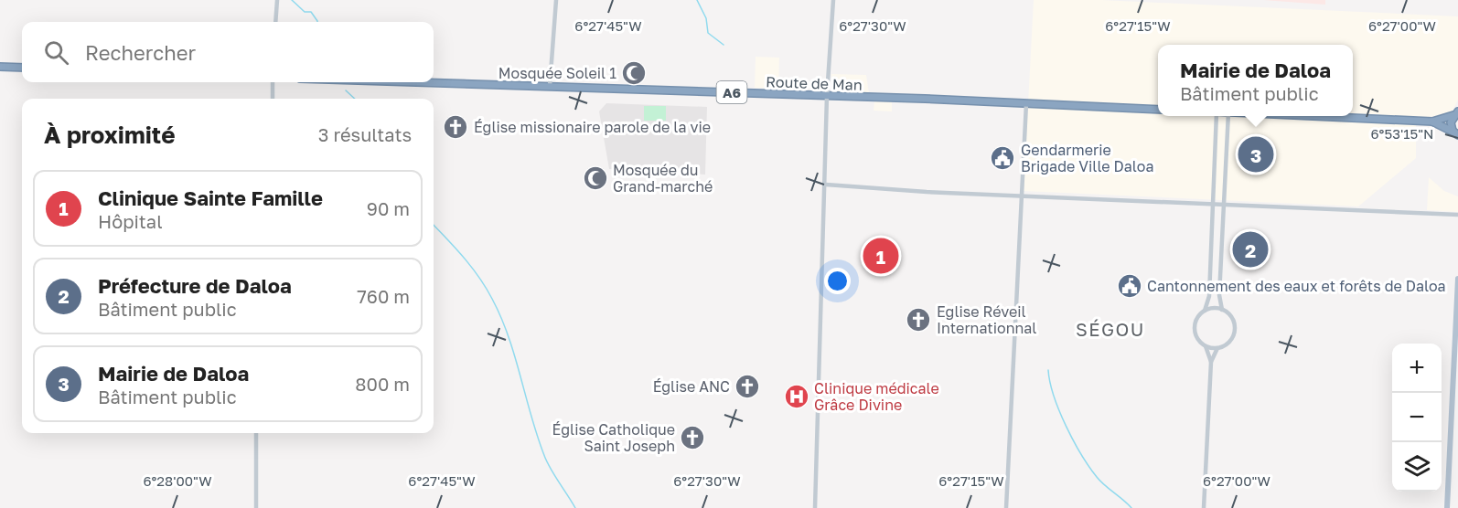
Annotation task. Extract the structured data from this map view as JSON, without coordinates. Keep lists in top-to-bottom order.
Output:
{
  "streets": {
    "highway": ["Route de Man", "A6"]
  },
  "districts": ["SÉGOU"],
  "places": {
    "mosque": ["Mosquée Soleil 1", "Mosquée du Grand-marché"],
    "church": [
      "Église missionaire parole de la vie",
      "Eglise Réveil Internationnal",
      "Église ANC",
      "Église Catholique Saint Joseph"
    ],
    "public building": ["Gendarmerie Brigade Ville Daloa", "Cantonnement des eaux et forêts de Daloa"],
    "hospital": ["Clinique médicale Grâce Divine"]
  },
  "page": {
    "search": "Rechercher",
    "popup": ["Mairie de Daloa", "Bâtiment public"],
    "heading": ["À proximité", "3 résultats"],
    "pins": ["3", "2", "1"],
    "list": [
      {
        "mark": "1",
        "name": "Clinique Sainte Famille",
        "note": "Hôpital",
        "value": "90 m"
      },
      {
        "mark": "2",
        "name": "Préfecture de Daloa",
        "note": "Bâtiment public",
        "value": "760 m"
      },
      {
        "mark": "3",
        "name": "Mairie de Daloa",
        "note": "Bâtiment public",
        "value": "800 m"
      }
    ],
    "map_buttons": ["+", "−"]
  },
  "coordinates": [
    "6°27'15\"W",
    "6°27'45\"W",
    "6°27'30\"W",
    "6°27'00\"W",
    "6°53'15\"N",
    "6°28'00\"W"
  ]
}
